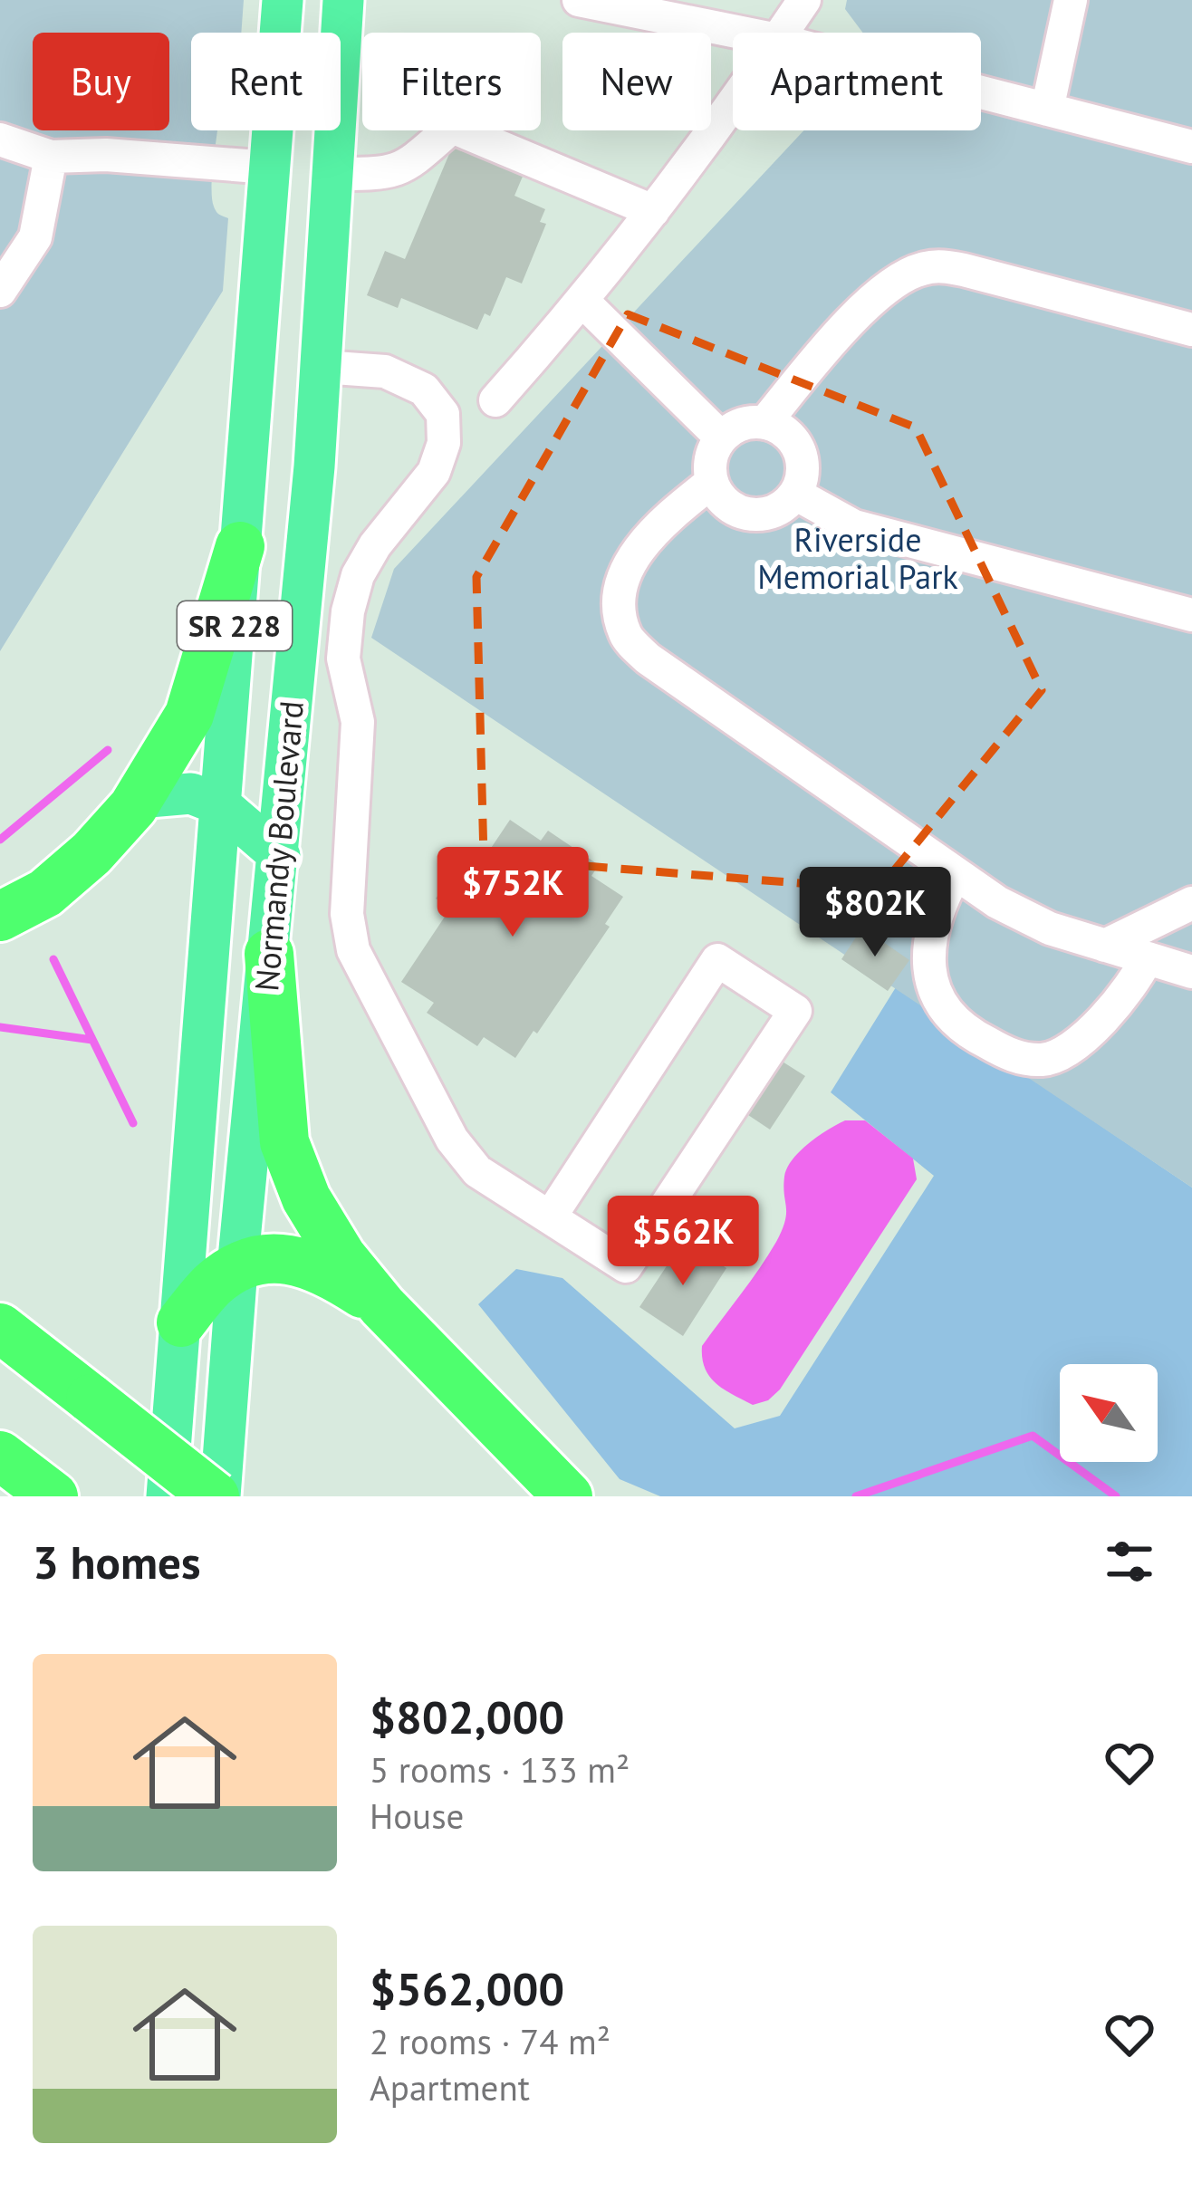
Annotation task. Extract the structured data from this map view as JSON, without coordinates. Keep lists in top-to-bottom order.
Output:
{
  "streets": {
    "main road": ["SR 228", "Normandy Boulevard"]
  },
  "parks": ["Riverside Memorial Park"],
  "north": "top left",
  "page": {
    "chip": [
      "Buy",
      "Rent",
      "Filters",
      "New",
      "Apartment"
    ],
    "price": ["$752K", "$802K", "$562K"],
    "heading": "3 homes",
    "list": [
      {
        "name": "$802,000",
        "note": "5 rooms · 133 m² · House"
      },
      {
        "name": "$562,000",
        "note": "2 rooms · 74 m² · Apartment"
      }
    ]
  }
}
